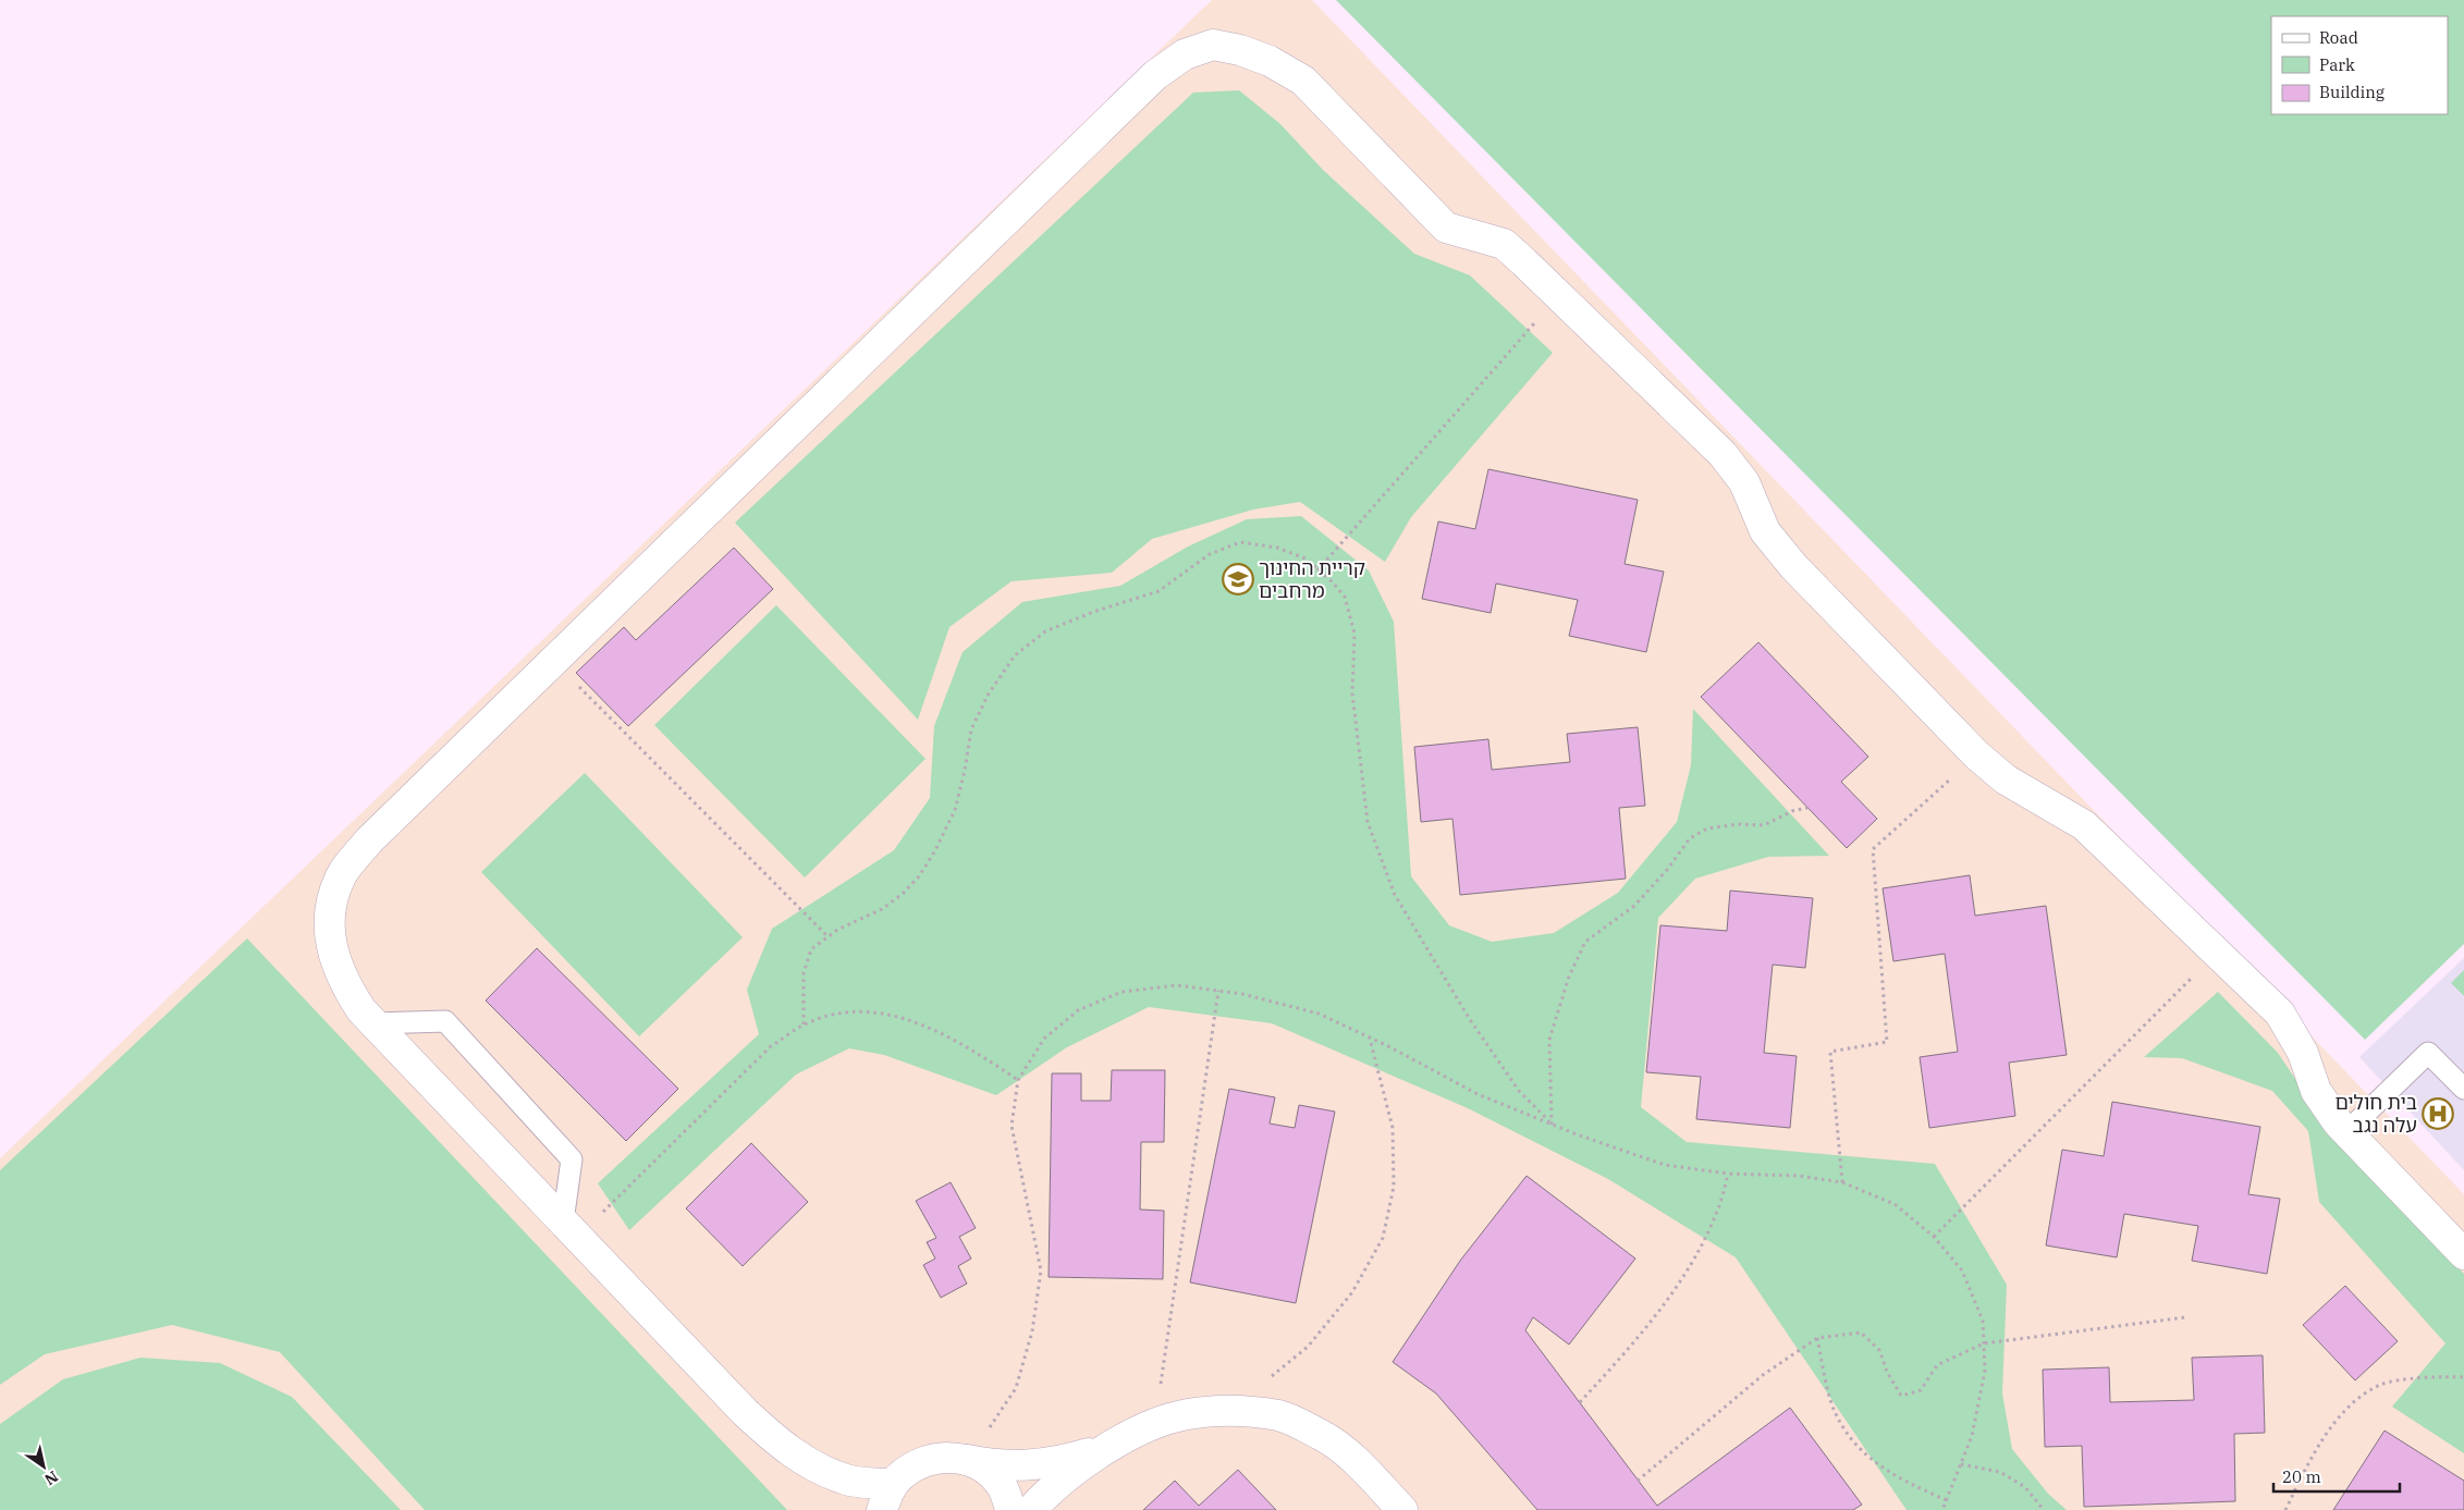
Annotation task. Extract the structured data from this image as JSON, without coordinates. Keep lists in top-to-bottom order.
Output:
{
  "places": {
    "school or university": ["קריית החינוך מרחבים"],
    "hospital": ["בית חולים עלה נגב"]
  },
  "legend": ["Road", "Park", "Building"],
  "scale_bar": "20 m",
  "north": "bottom right"
}
